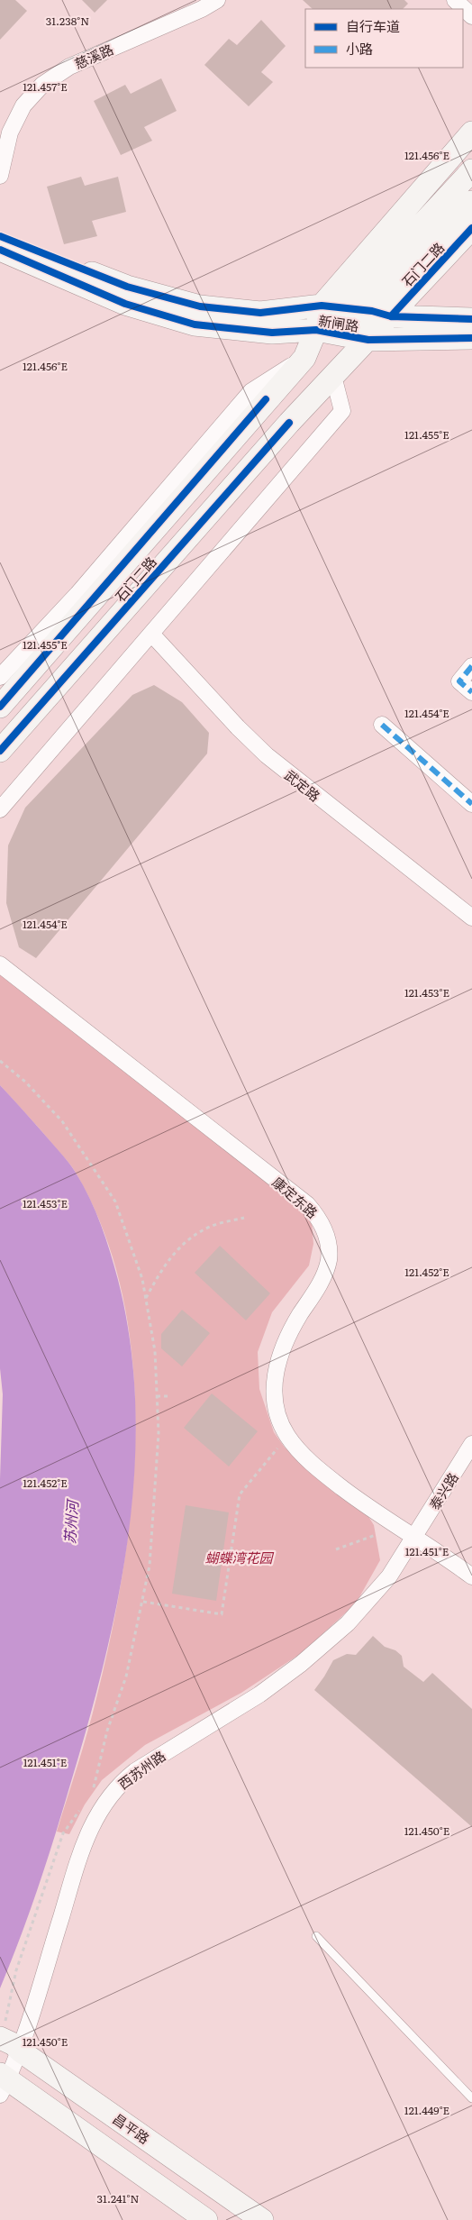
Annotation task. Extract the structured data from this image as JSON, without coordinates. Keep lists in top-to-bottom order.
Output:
{
  "streets": {
    "main road": ["石门二路", "新闸路", "昌平路"],
    "street": [
      "慈溪路",
      "武定路",
      "康定东路",
      "泰兴路",
      "西苏州路"
    ]
  },
  "crossings": [
    ["石门二路", "新闸路"],
    ["康定东路", "泰兴路"],
    ["康定东路", "西苏州路"],
    ["泰兴路", "西苏州路"],
    ["西苏州路", "昌平路"]
  ],
  "water": ["苏州河"],
  "parks": ["蝴蝶湾花园"],
  "legend": ["自行车道", "小路"],
  "coordinates": [
    "31.238°N",
    "121.457°E",
    "121.456°E",
    "121.455°E",
    "121.454°E",
    "121.453°E",
    "121.452°E",
    "121.451°E",
    "121.450°E",
    "121.449°E",
    "31.241°N"
  ]
}
